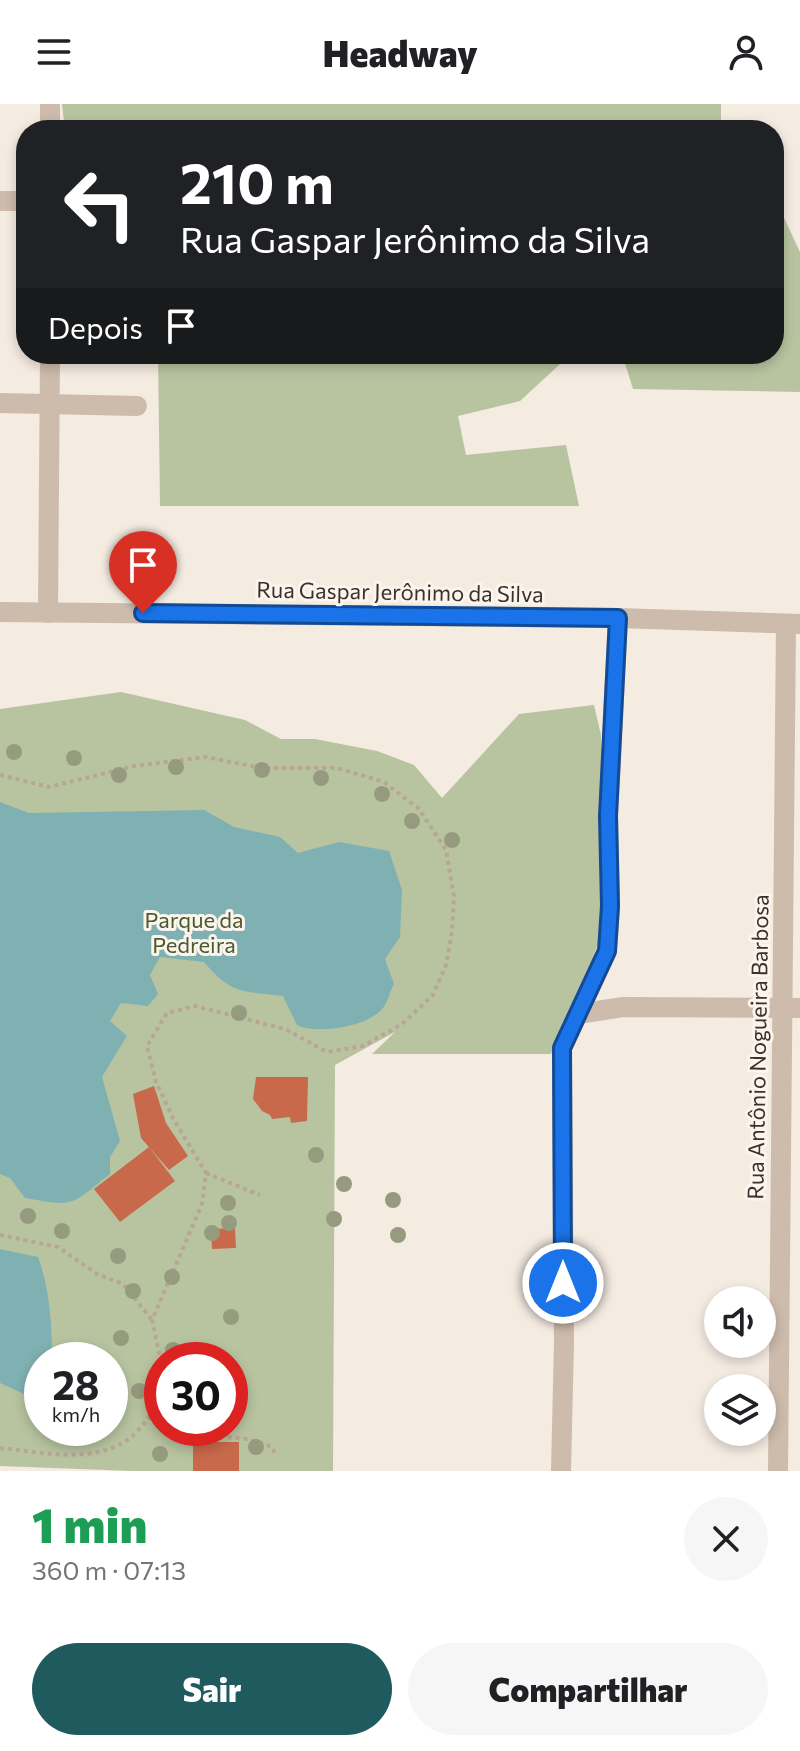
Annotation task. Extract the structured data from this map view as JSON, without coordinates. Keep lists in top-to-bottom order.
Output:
{
  "streets": {
    "street": ["Rua Gaspar Jerônimo da Silva", "Rua Antônio Nogueira Barbosa"]
  },
  "crossings": [
    ["Rua Gaspar Jerônimo da Silva", "Rua Antônio Nogueira Barbosa"]
  ],
  "parks": ["Parque da Pedreira"],
  "page": {
    "header": "Headway",
    "turn": ["210 m", "Rua Gaspar Jerônimo da Silva"],
    "then": "Depois",
    "speed": "28 km/h",
    "limit": "30",
    "heading": ["1 min", "360 m · 07:13"],
    "buttons": ["Sair", "Compartilhar"]
  }
}
